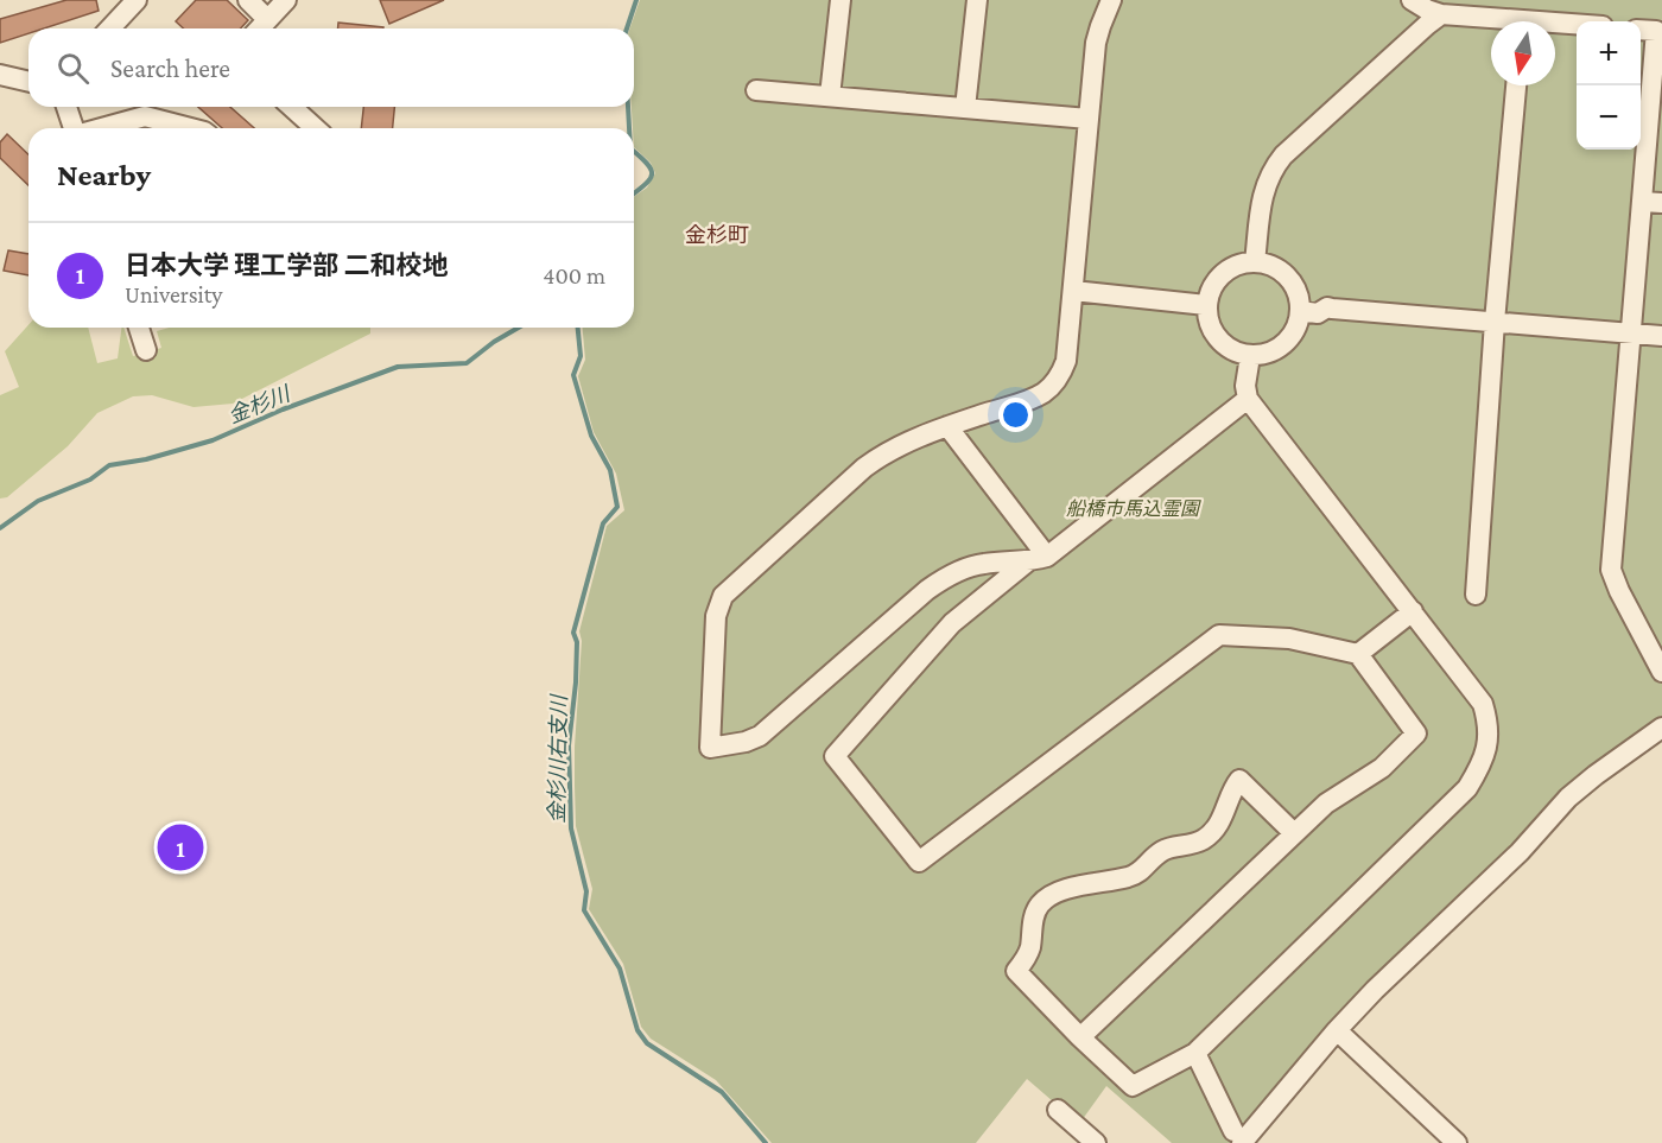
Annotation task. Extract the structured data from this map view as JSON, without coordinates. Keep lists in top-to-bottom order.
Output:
{
  "districts": ["金杉町"],
  "water": ["金杉川", "金杉川右支川"],
  "parks": ["船橋市馬込霊園"],
  "north": "bottom",
  "page": {
    "map_buttons": ["+", "−"],
    "search": "Search here",
    "heading": "Nearby",
    "list": [
      {
        "mark": "1",
        "name": "日本大学 理工学部 二和校地",
        "note": "University",
        "value": "400 m"
      }
    ],
    "pins": "1"
  }
}
